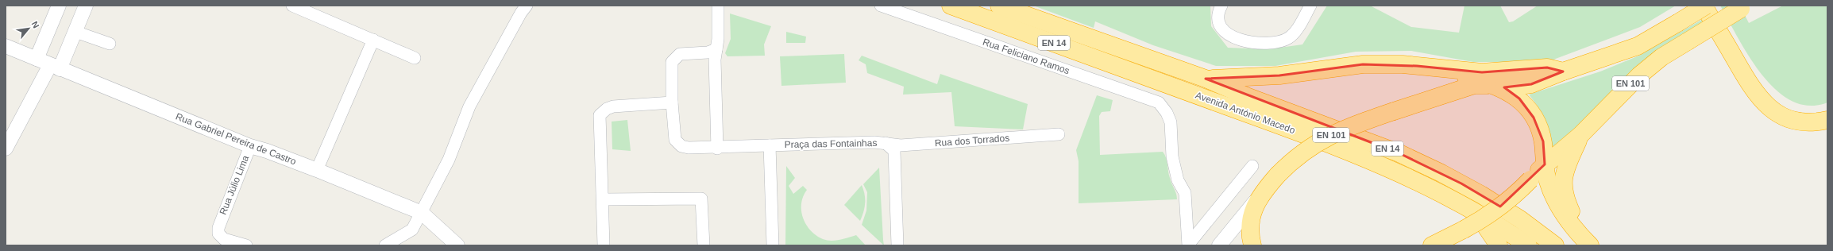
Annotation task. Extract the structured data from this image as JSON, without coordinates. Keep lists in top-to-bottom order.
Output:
{
  "streets": {
    "highway": ["EN 14", "EN 101", "Avenida António Macedo"],
    "street": [
      "Rua Feliciano Ramos",
      "Rua Gabriel Pereira de Castro",
      "Rua dos Torrados",
      "Praça das Fontainhas",
      "Rua Júlio Lima"
    ]
  },
  "crossings": [
    ["Rua Gabriel Pereira de Castro", "Rua Júlio Lima"],
    ["Rua dos Torrados", "Praça das Fontainhas"]
  ],
  "north": "top right"
}
